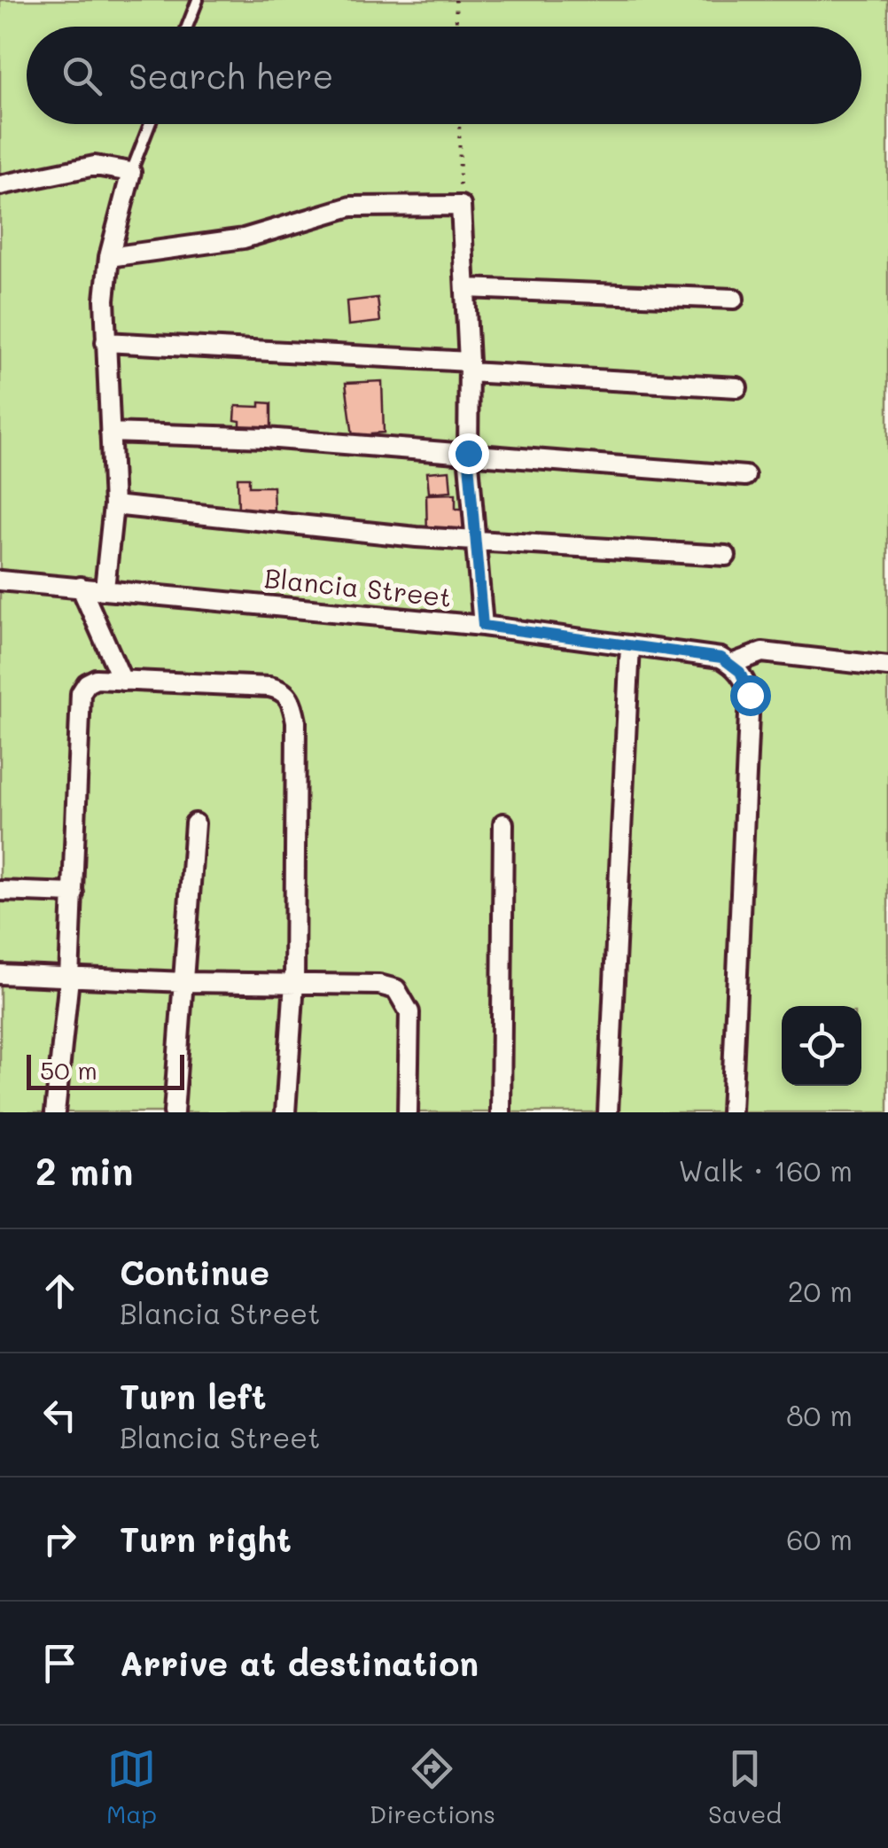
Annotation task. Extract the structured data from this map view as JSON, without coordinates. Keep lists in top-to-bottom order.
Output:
{
  "streets": {
    "street": ["Blancia Street"]
  },
  "scale_bar": "50 m",
  "page": {
    "search": "Search here",
    "scale": "50 m",
    "heading": ["2 min", "Walk · 160 m"],
    "list": [
      ["Continue", "Blancia Street", "20 m"],
      ["Turn left", "Blancia Street", "80 m"],
      ["Turn right", "60 m"],
      "Arrive at destination"
    ],
    "nav": ["Map", "Directions", "Saved"]
  }
}
